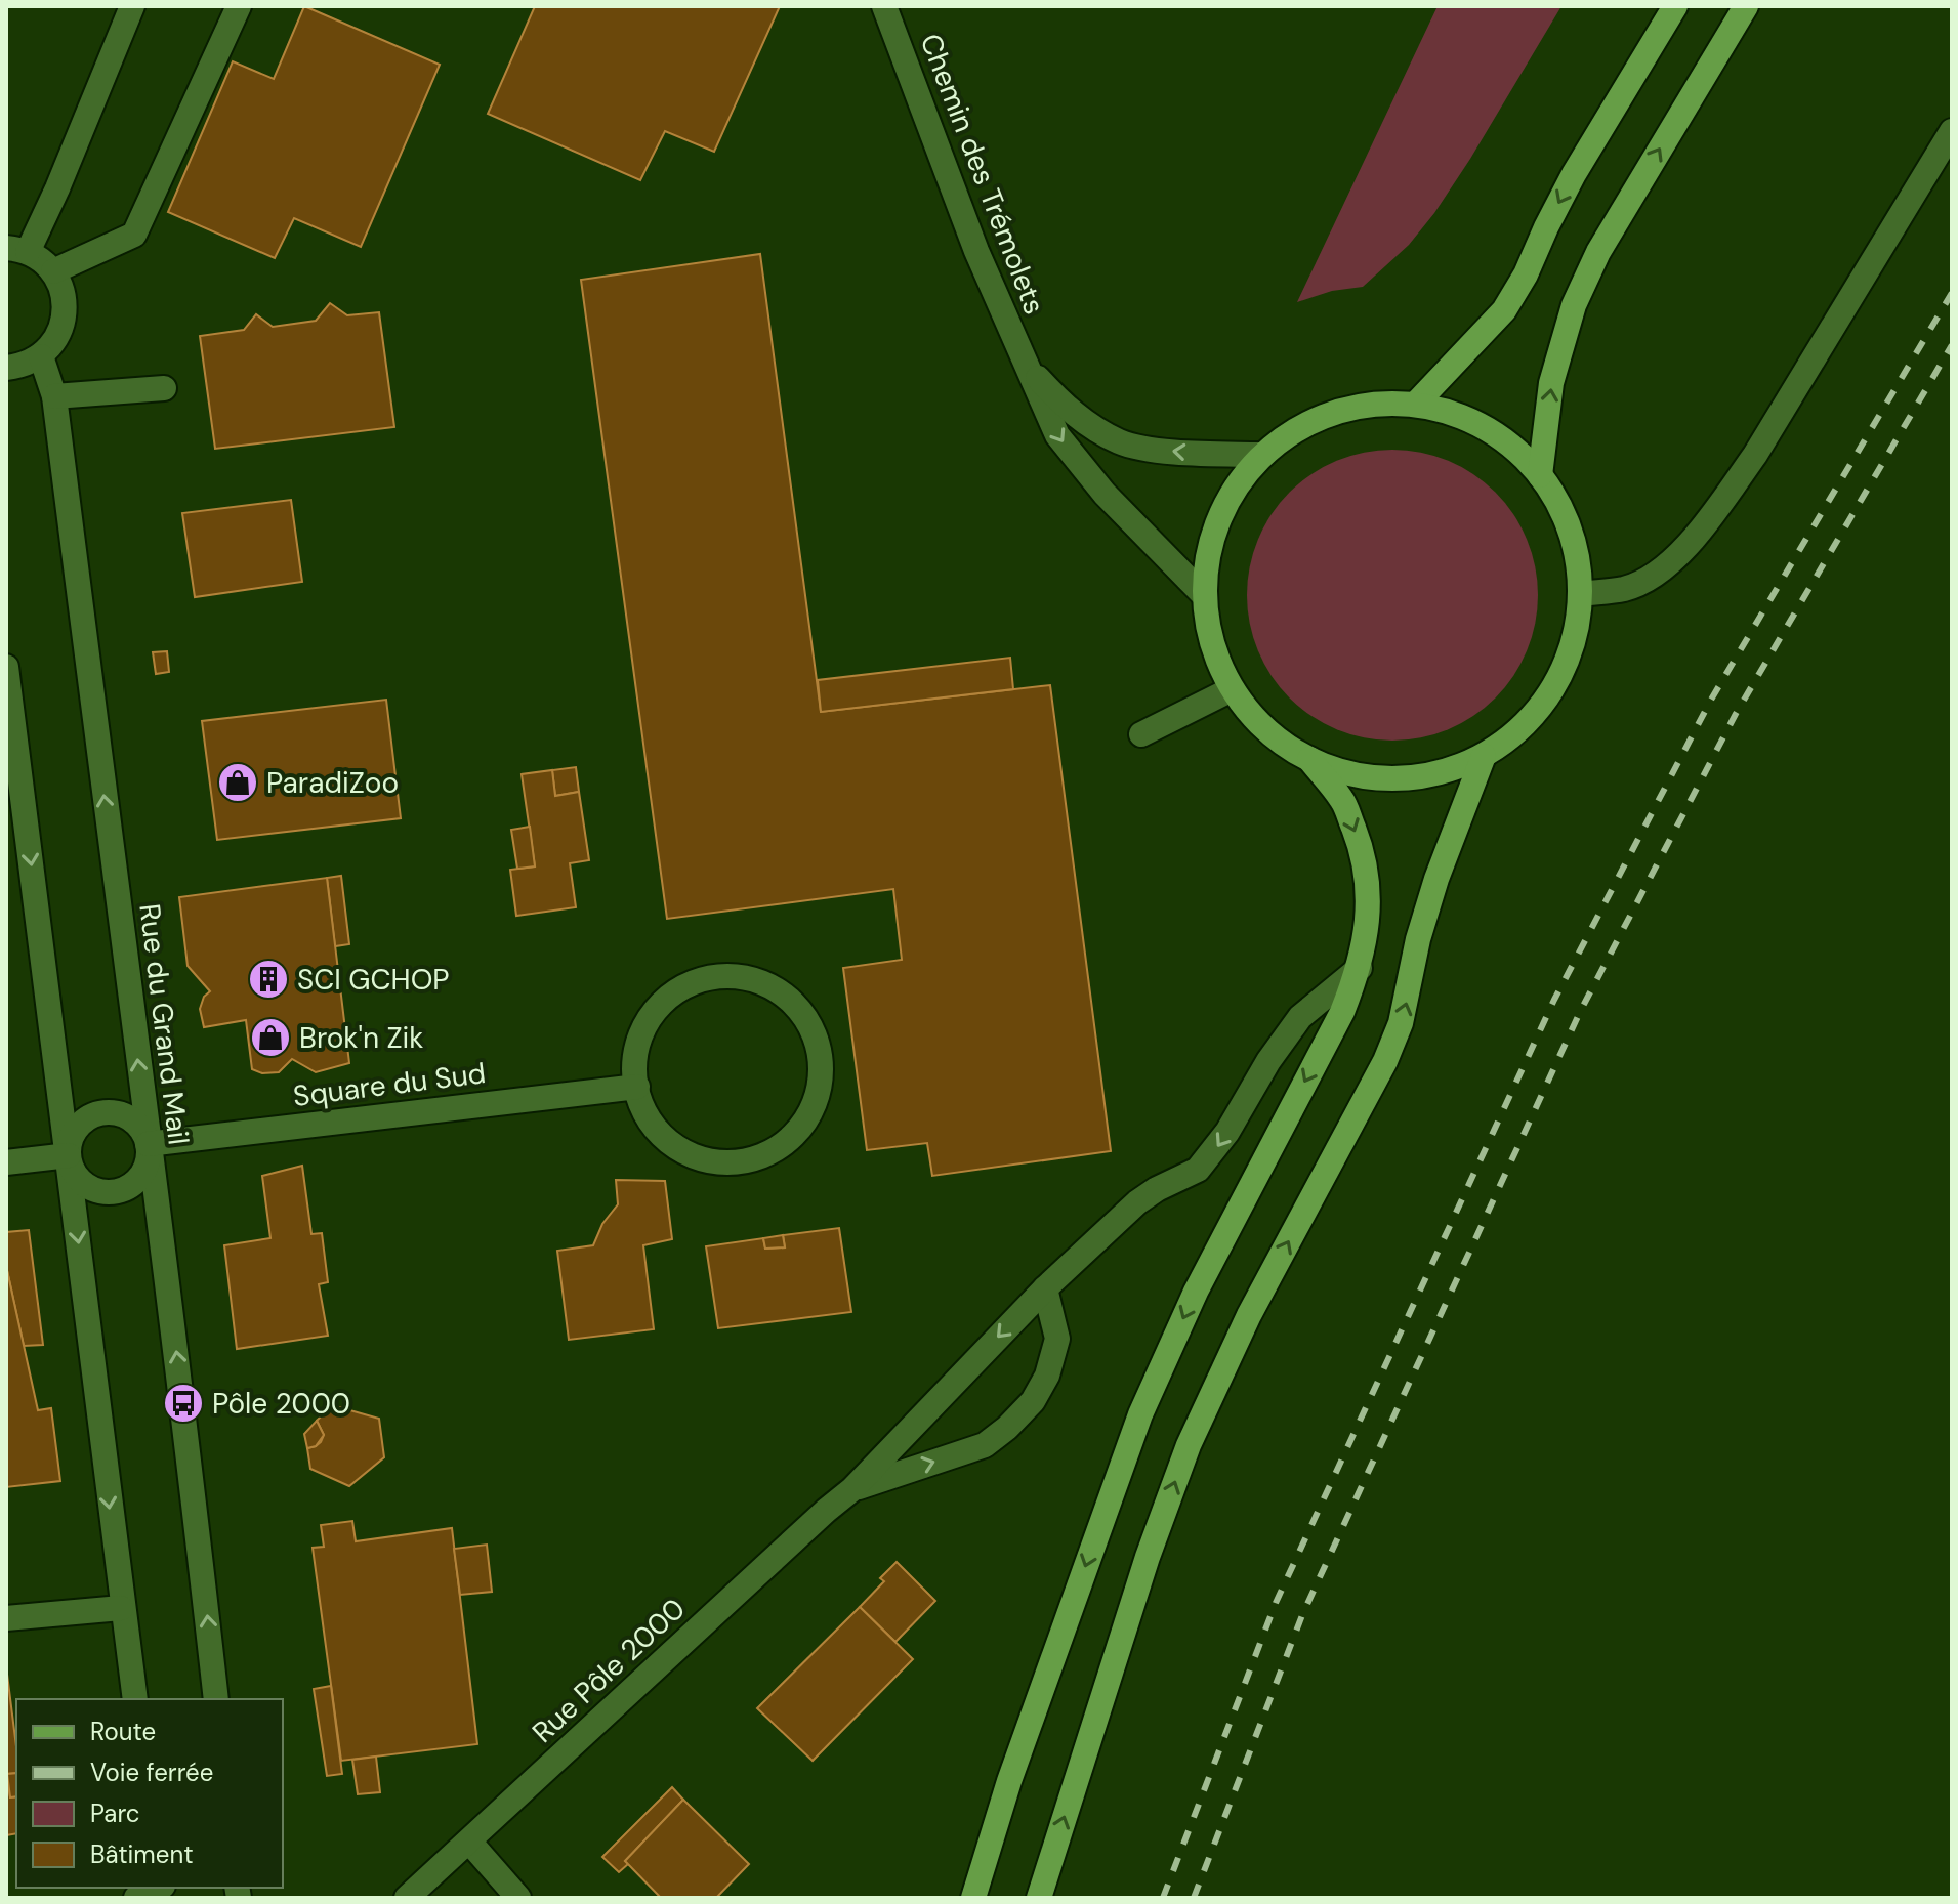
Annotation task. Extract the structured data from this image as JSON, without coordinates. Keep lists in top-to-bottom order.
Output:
{
  "streets": {
    "street": [
      "Chemin des Trémolets",
      "Rue du Grand Mail",
      "Square du Sud",
      "Rue Pôle 2000"
    ]
  },
  "crossings": [
    ["Rue du Grand Mail", "Square du Sud"]
  ],
  "places": {
    "shop": ["ParadiZoo", "Brok'n Zik"],
    "building": ["SCI GCHOP"],
    "bus stop": ["Pôle 2000"]
  },
  "legend": [
    "Route",
    "Voie ferrée",
    "Parc",
    "Bâtiment"
  ]
}
